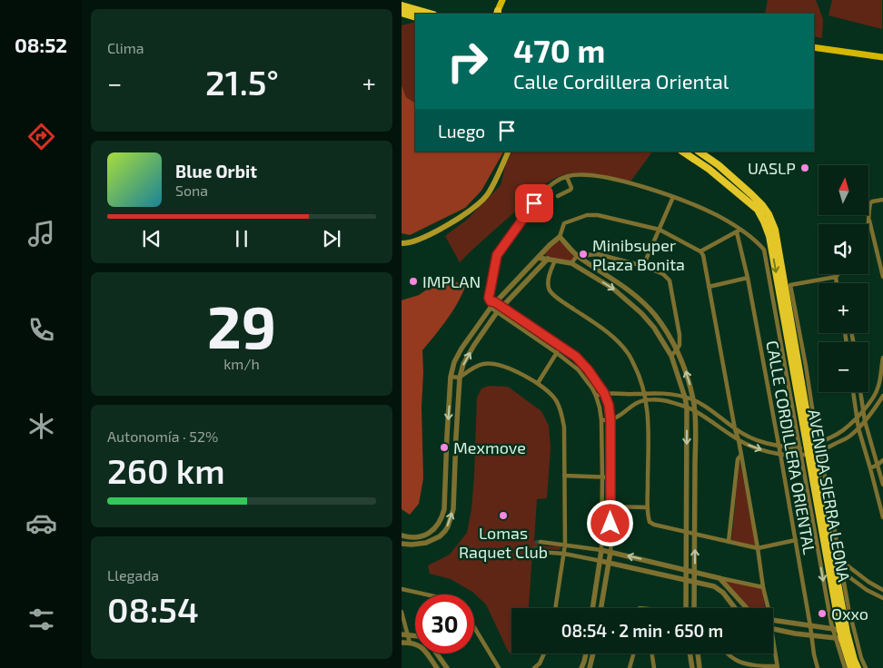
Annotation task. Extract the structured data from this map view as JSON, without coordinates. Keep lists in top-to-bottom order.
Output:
{
  "streets": {
    "highway": ["AVENIDA SIERRA LEONA"],
    "street": ["CALLE CORDILLERA ORIENTAL"]
  },
  "crossings": [
    ["CALLE CORDILLERA ORIENTAL", "AVENIDA SIERRA LEONA"]
  ],
  "places": [
    "UASLP",
    "Minibsuper Plaza Bonita",
    "IMPLAN",
    "Mexmove",
    "Lomas Raquet Club",
    "Oxxo"
  ],
  "north": "top",
  "page": {
    "tabs": "08:52",
    "tile": [
      "Clima",
      ["29", "km/h"],
      ["Autonomía · 52%", "260 km"],
      ["Llegada", "08:54"]
    ],
    "turn": ["470 m", "Calle Cordillera Oriental"],
    "heat": ["−", "21.5°", "+"],
    "then": "Luego",
    "song": ["Blue Orbit", "Sona"],
    "map_buttons": ["+", "−"],
    "limit": "30",
    "trip": "08:54 · 2 min · 650 m"
  }
}
